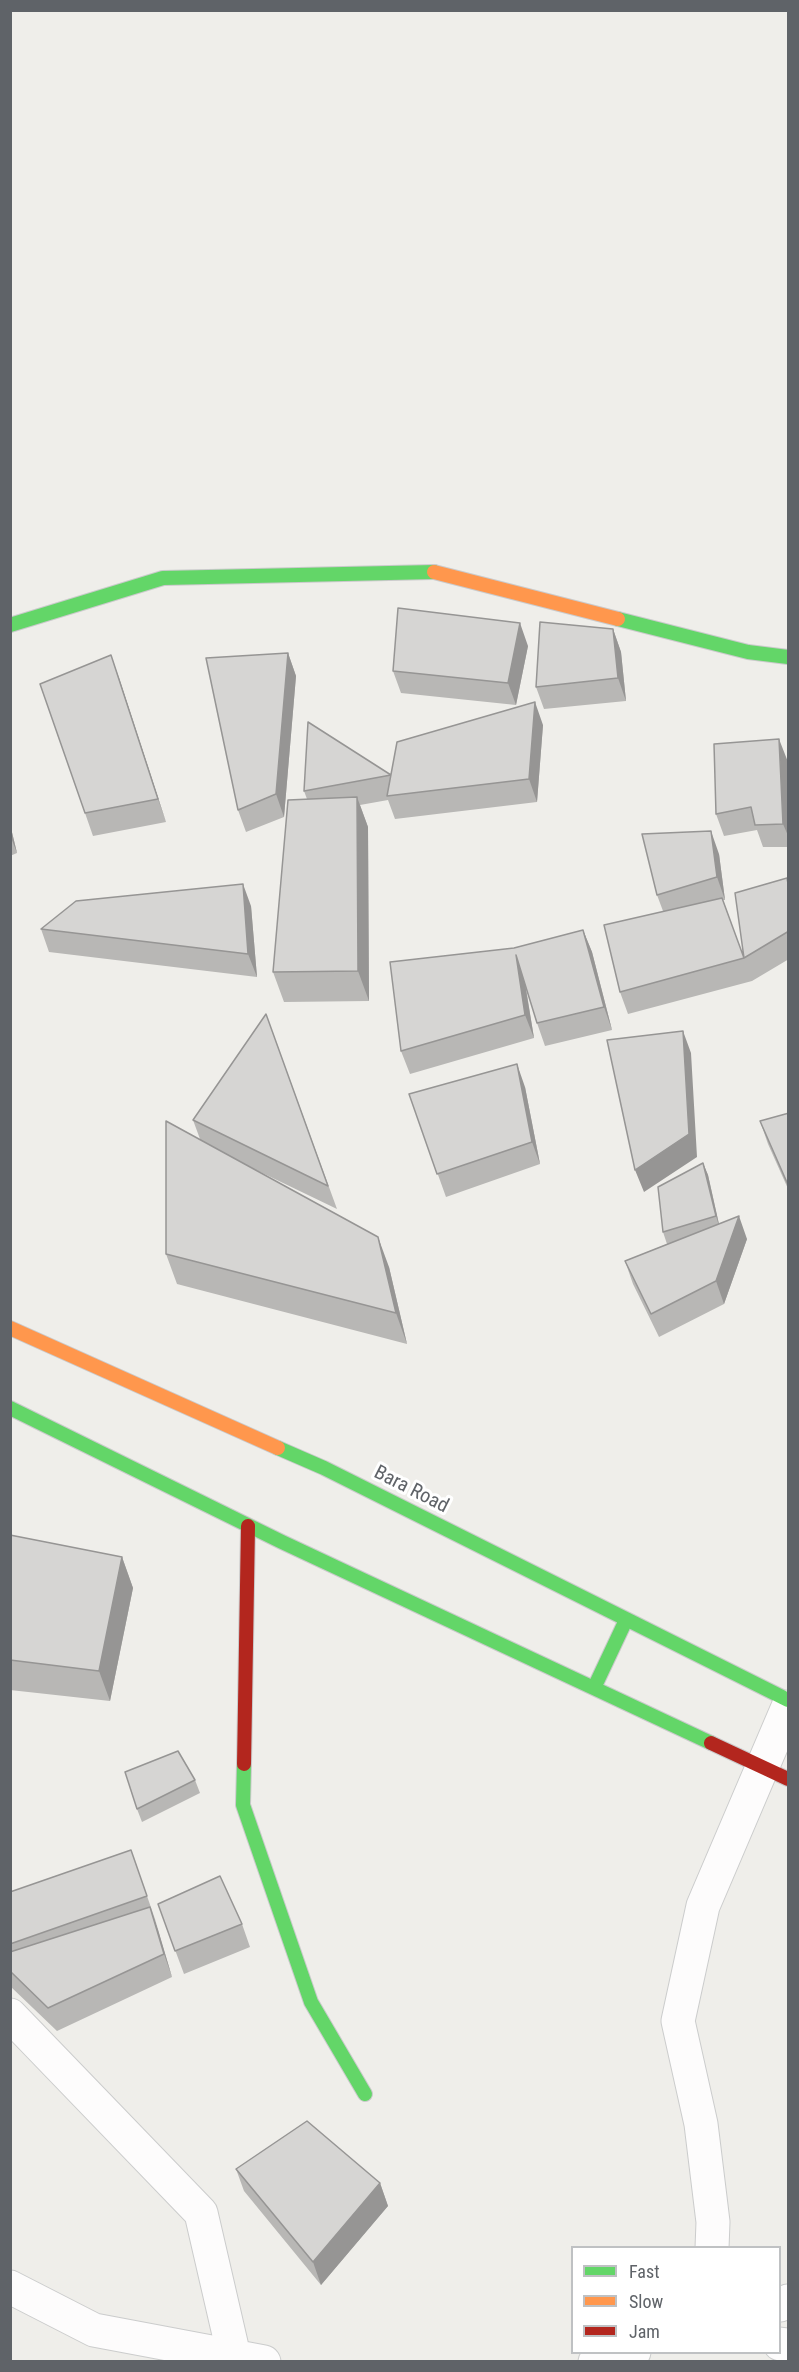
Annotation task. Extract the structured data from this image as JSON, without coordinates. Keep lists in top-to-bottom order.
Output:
{
  "streets": {
    "main road": ["Bara Road"]
  },
  "legend": ["Fast", "Slow", "Jam"]
}
